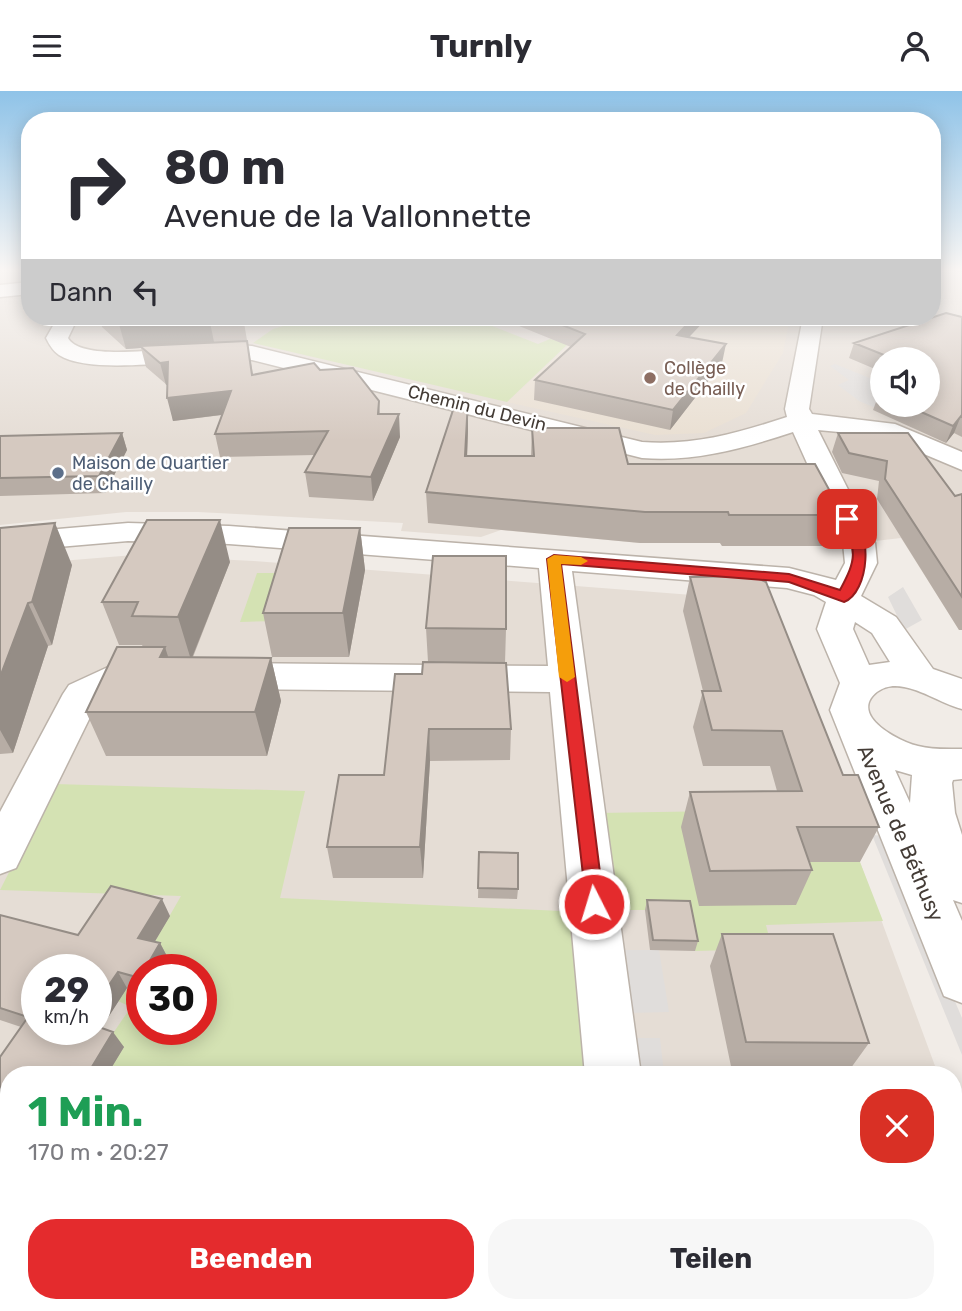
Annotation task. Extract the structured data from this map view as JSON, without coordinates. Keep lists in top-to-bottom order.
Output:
{
  "streets": {
    "street": ["Chemin du Devin", "Avenue de Béthusy"]
  },
  "places": ["Collège de Chailly", "Maison de Quartier de Chailly"],
  "page": {
    "header": "Turnly",
    "turn": ["80 m", "Avenue de la Vallonnette"],
    "then": "Dann",
    "speed": "29 km/h",
    "limit": "30",
    "heading": ["1 Min.", "170 m · 20:27"],
    "buttons": ["Beenden", "Teilen"]
  }
}
